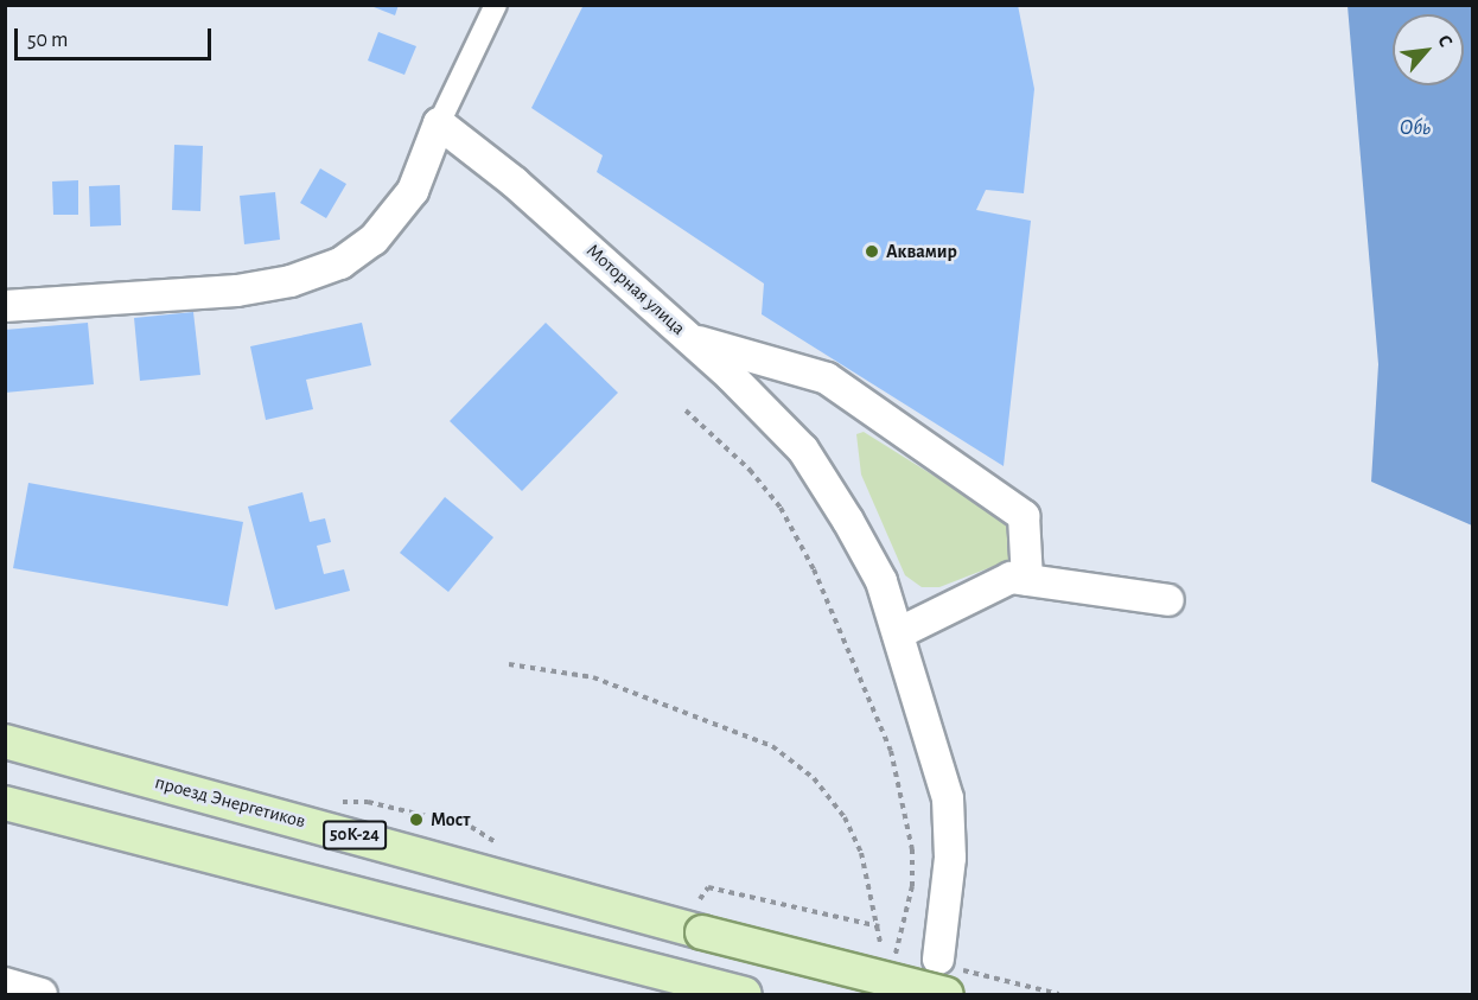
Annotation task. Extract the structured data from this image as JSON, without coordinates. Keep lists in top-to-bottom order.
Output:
{
  "streets": {
    "main road": ["проезд Энергетиков", "50К-24"],
    "street": ["Моторная улица"]
  },
  "water": ["Обь"],
  "places": ["Аквамир", "Мост"],
  "scale_bar": "50 m",
  "north": "top right"
}
